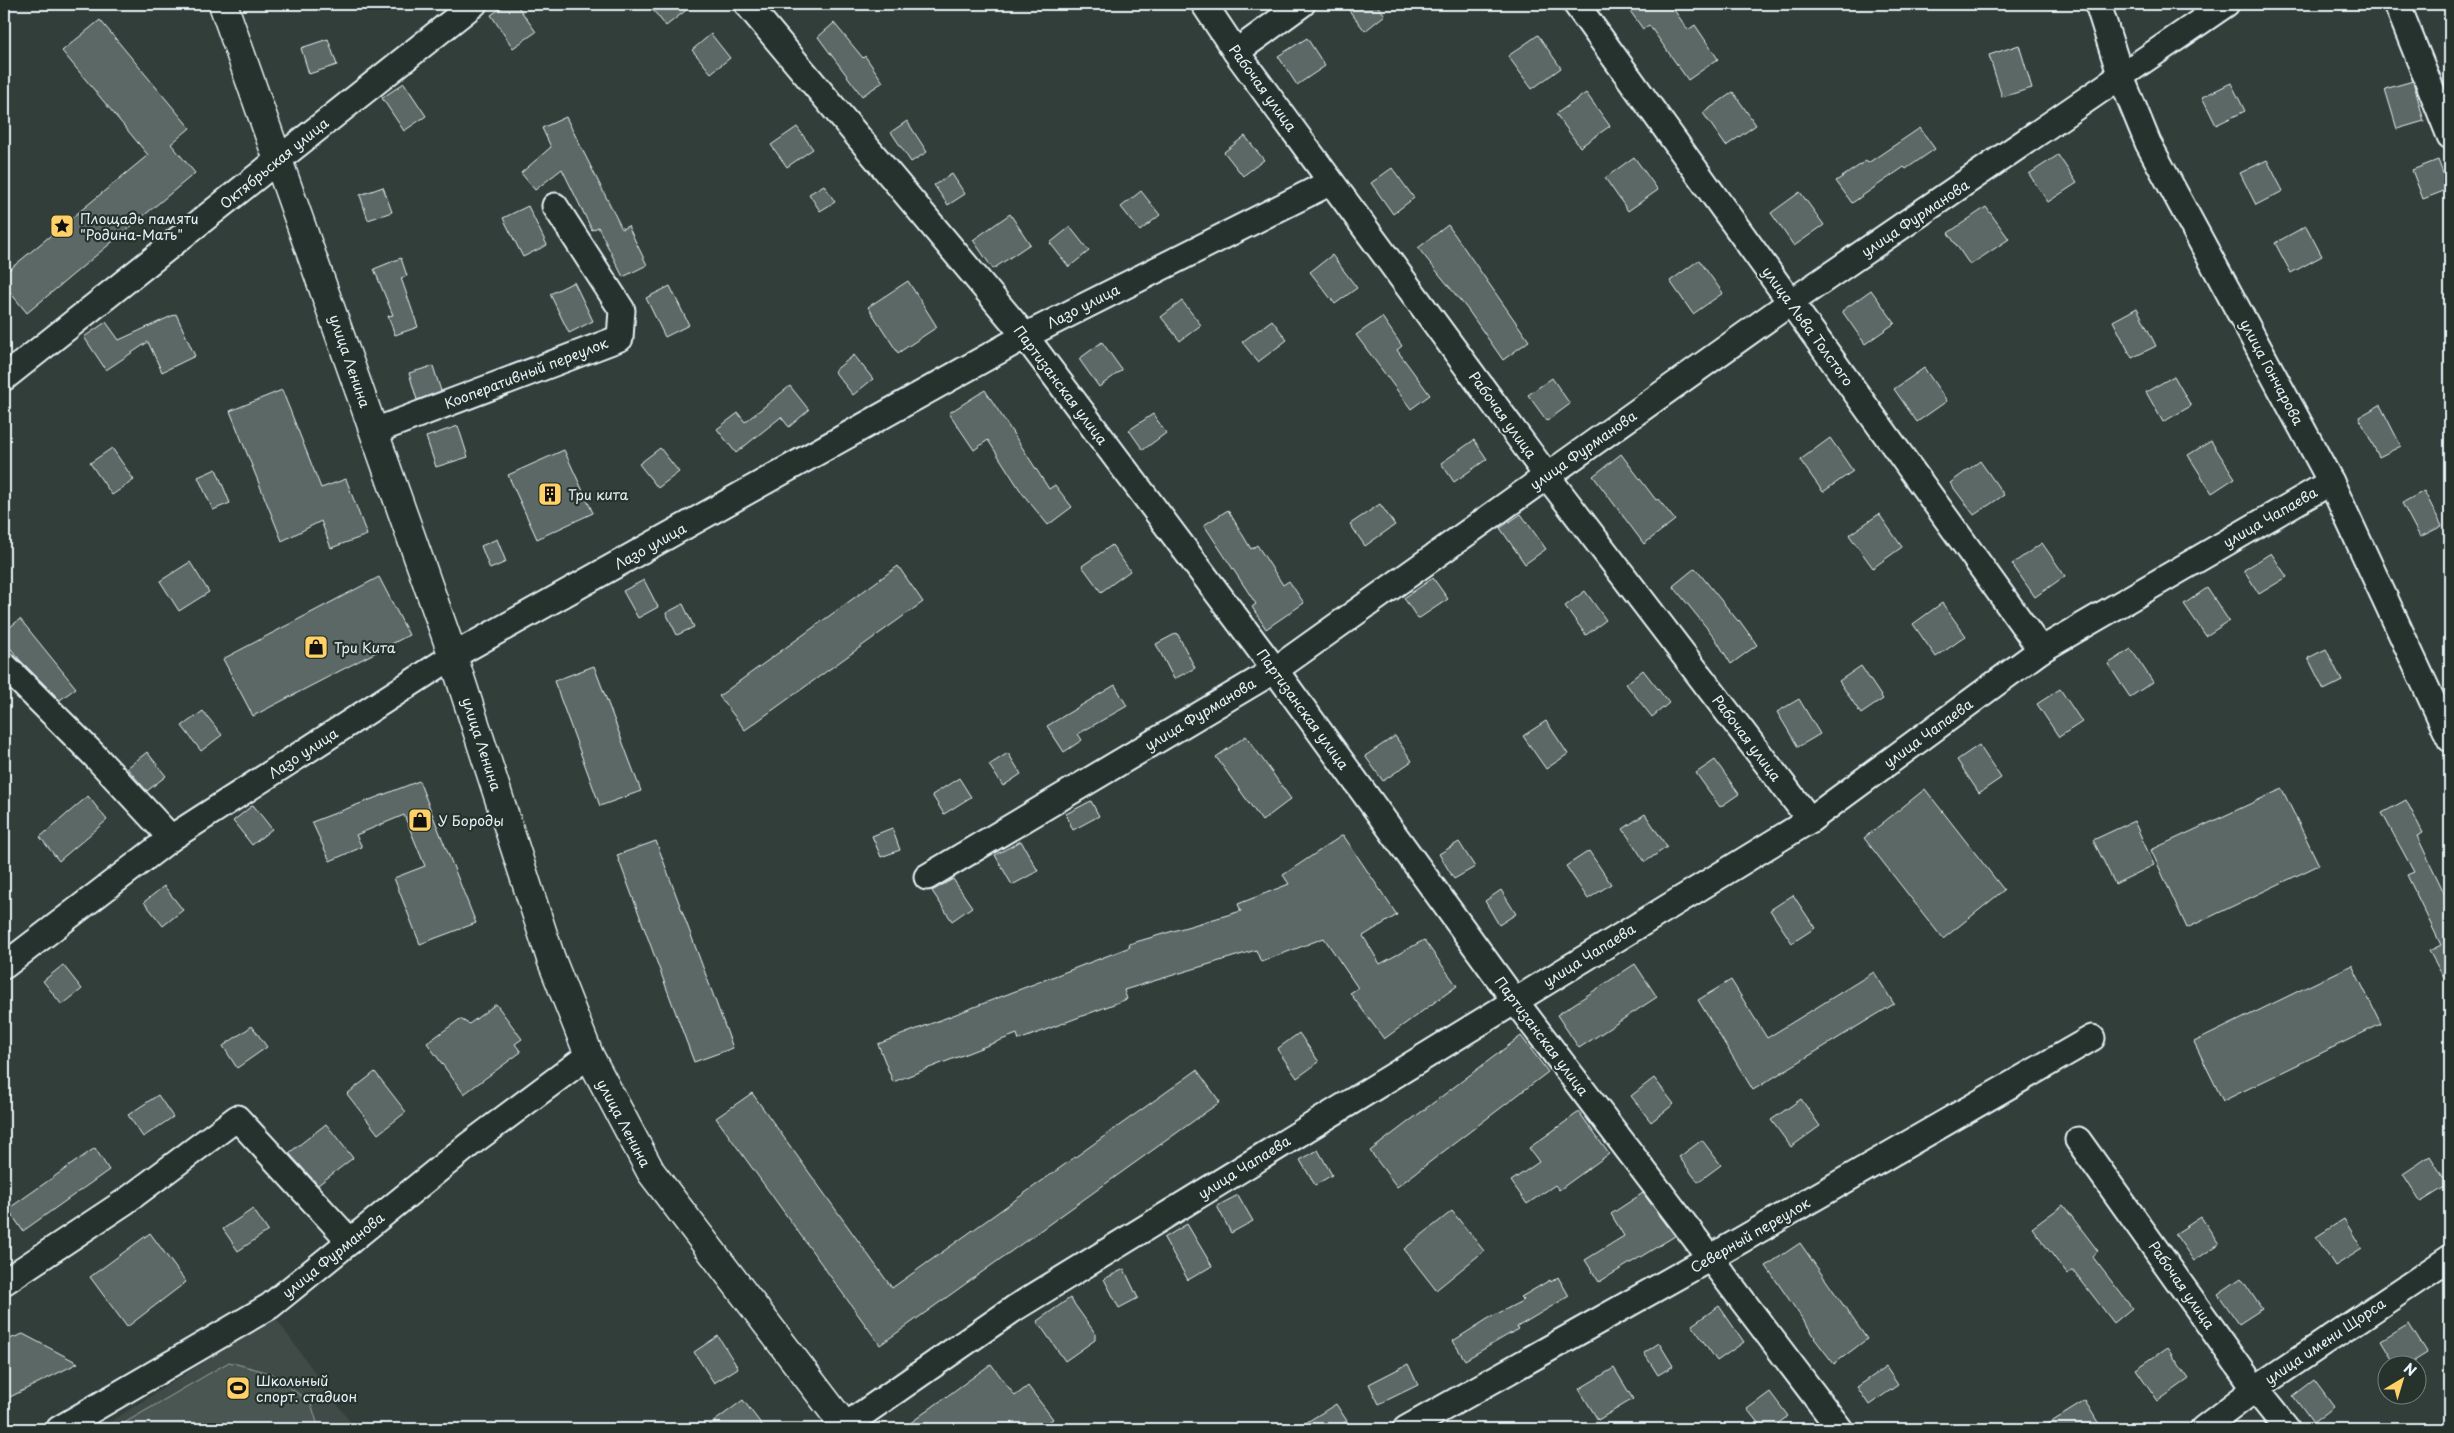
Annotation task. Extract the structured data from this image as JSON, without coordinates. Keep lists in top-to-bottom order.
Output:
{
  "streets": {
    "main road": ["улица Ленина"],
    "street": [
      "Рабочая улица",
      "Октябрьская улица",
      "улица Фурманова",
      "Лазо улица",
      "улица Льва Толстого",
      "улица Гончарова",
      "Кооперативный переулок",
      "Партизанская улица",
      "улица Чапаева",
      "Северный переулок",
      "улица имени Щорса"
    ]
  },
  "crossings": [
    ["Рабочая улица", "улица Фурманова"],
    ["Рабочая улица", "Лазо улица"],
    ["Рабочая улица", "улица Чапаева"],
    ["Рабочая улица", "улица имени Щорса"],
    ["Октябрьская улица", "улица Ленина"],
    ["улица Фурманова", "улица Льва Толстого"],
    ["улица Фурманова", "улица Ленина"],
    ["улица Фурманова", "улица Гончарова"],
    ["улица Фурманова", "Партизанская улица"],
    ["Лазо улица", "улица Ленина"],
    ["Лазо улица", "Партизанская улица"],
    ["улица Льва Толстого", "улица Чапаева"],
    ["улица Ленина", "Кооперативный переулок"],
    ["улица Ленина", "улица Чапаева"],
    ["улица Гончарова", "улица Чапаева"],
    ["Партизанская улица", "улица Чапаева"],
    ["Партизанская улица", "Северный переулок"]
  ],
  "places": {
    "place": ["Площадь памяти \"Родина-Мать\""],
    "building": ["Три кита"],
    "shop": ["Три Кита", "У Бороды"],
    "sports": ["Школьный спорт. стадион"]
  },
  "north": "top right"
}
